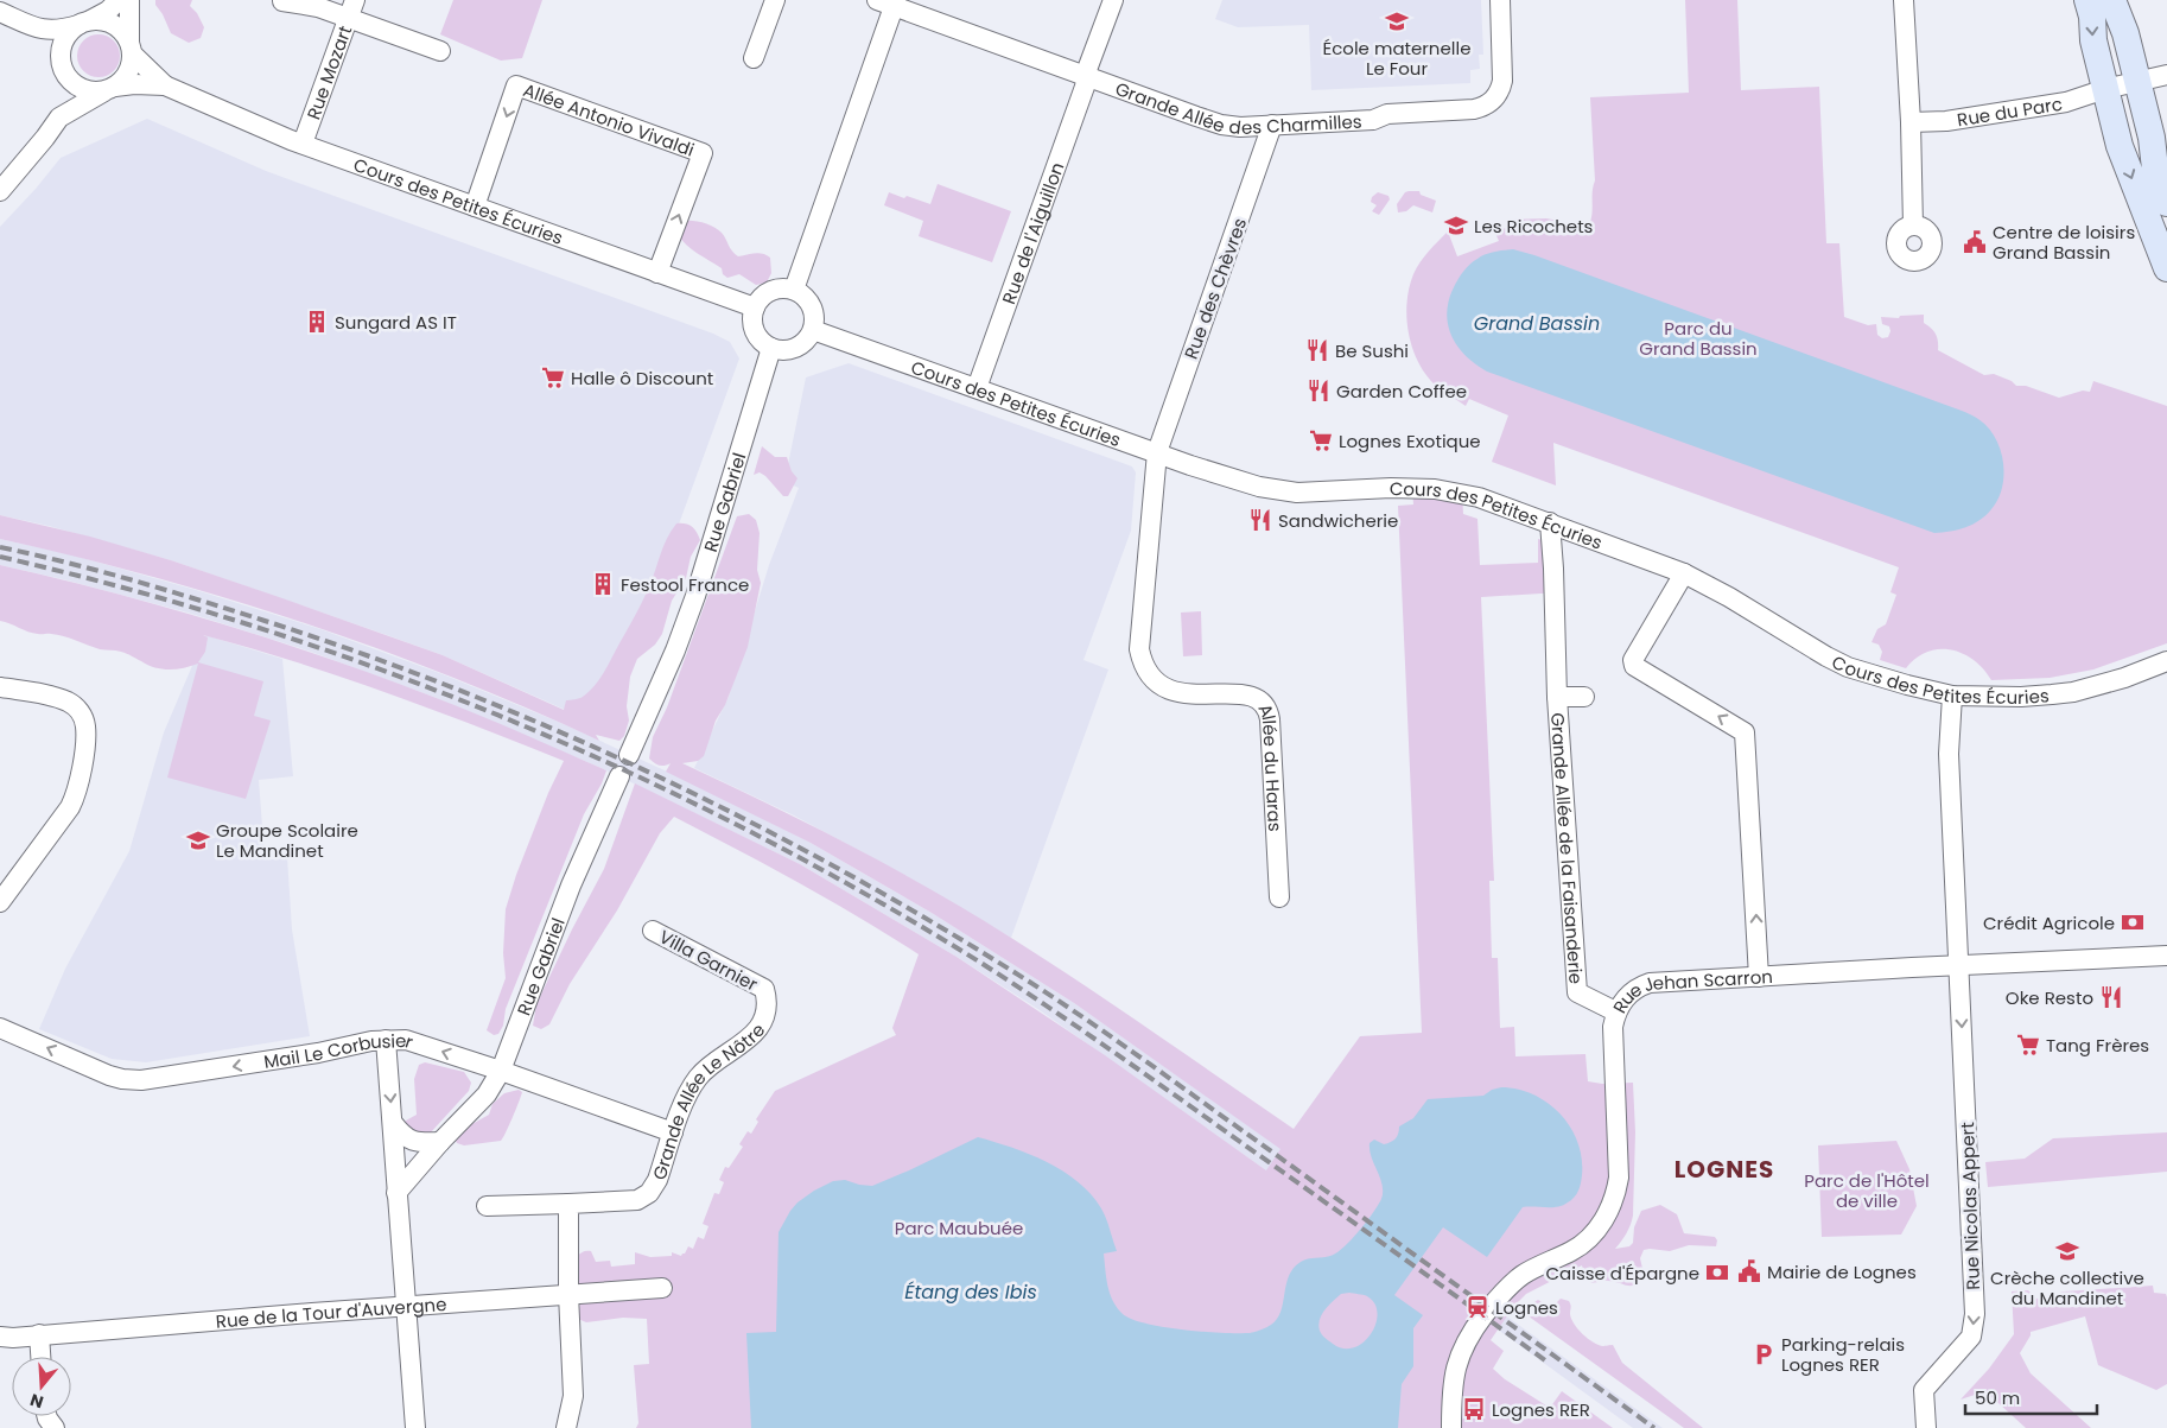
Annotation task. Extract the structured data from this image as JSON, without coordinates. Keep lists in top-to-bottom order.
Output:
{
  "streets": {
    "street": [
      "Rue Mozart",
      "Grande Allée des Charmilles",
      "Rue du Parc",
      "Allée Antonio Vivaldi",
      "Cours des Petites Écuries",
      "Rue de l'Aiguillon",
      "Rue des Chèvres",
      "Rue Gabriel",
      "Allée du Haras",
      "Grande Allée de la Faisanderie",
      "Villa Garnier",
      "Rue Jehan Scarron",
      "Mail Le Corbusier",
      "Grande Allée Le Nôtre",
      "Rue Nicolas Appert",
      "Rue de la Tour d'Auvergne"
    ]
  },
  "crossings": [
    ["Rue Mozart", "Cours des Petites Écuries"],
    ["Grande Allée des Charmilles", "Rue de l'Aiguillon"],
    ["Grande Allée des Charmilles", "Rue des Chèvres"],
    ["Allée Antonio Vivaldi", "Cours des Petites Écuries"],
    ["Cours des Petites Écuries", "Rue de l'Aiguillon"],
    ["Cours des Petites Écuries", "Rue des Chèvres"],
    ["Cours des Petites Écuries", "Rue Gabriel"],
    ["Cours des Petites Écuries", "Allée du Haras"],
    ["Cours des Petites Écuries", "Grande Allée de la Faisanderie"],
    ["Rue des Chèvres", "Allée du Haras"],
    ["Rue Gabriel", "Mail Le Corbusier"],
    ["Grande Allée de la Faisanderie", "Rue Jehan Scarron"],
    ["Villa Garnier", "Grande Allée Le Nôtre"],
    ["Rue Jehan Scarron", "Rue Nicolas Appert"],
    ["Mail Le Corbusier", "Grande Allée Le Nôtre"]
  ],
  "one_way": ["Mail Le Corbusier", "Rue Nicolas Appert"],
  "districts": ["LOGNES"],
  "water": ["Grand Bassin", "Étang des Ibis"],
  "parks": ["Parc du Grand Bassin", "Parc de l'Hôtel de ville", "Parc Maubuée"],
  "places": {
    "school or university": [
      "École maternelle Le Four",
      "Les Ricochets",
      "Groupe Scolaire Le Mandinet",
      "Crèche collective du Mandinet"
    ],
    "public building": ["Centre de loisirs Grand Bassin", "Mairie de Lognes"],
    "building": ["Sungard AS IT", "Festool France"],
    "restaurant": [
      "Be Sushi",
      "Garden Coffee",
      "Sandwicherie",
      "Oke Resto"
    ],
    "supermarket": ["Halle ô Discount", "Lognes Exotique", "Tang Frères"],
    "bank": ["Crédit Agricole", "Caisse d'Épargne"],
    "station": ["Lognes"],
    "parking": ["Parking-relais Lognes RER"],
    "bus stop": ["Lognes RER"]
  },
  "scale_bar": "50 m",
  "north": "bottom"
}
